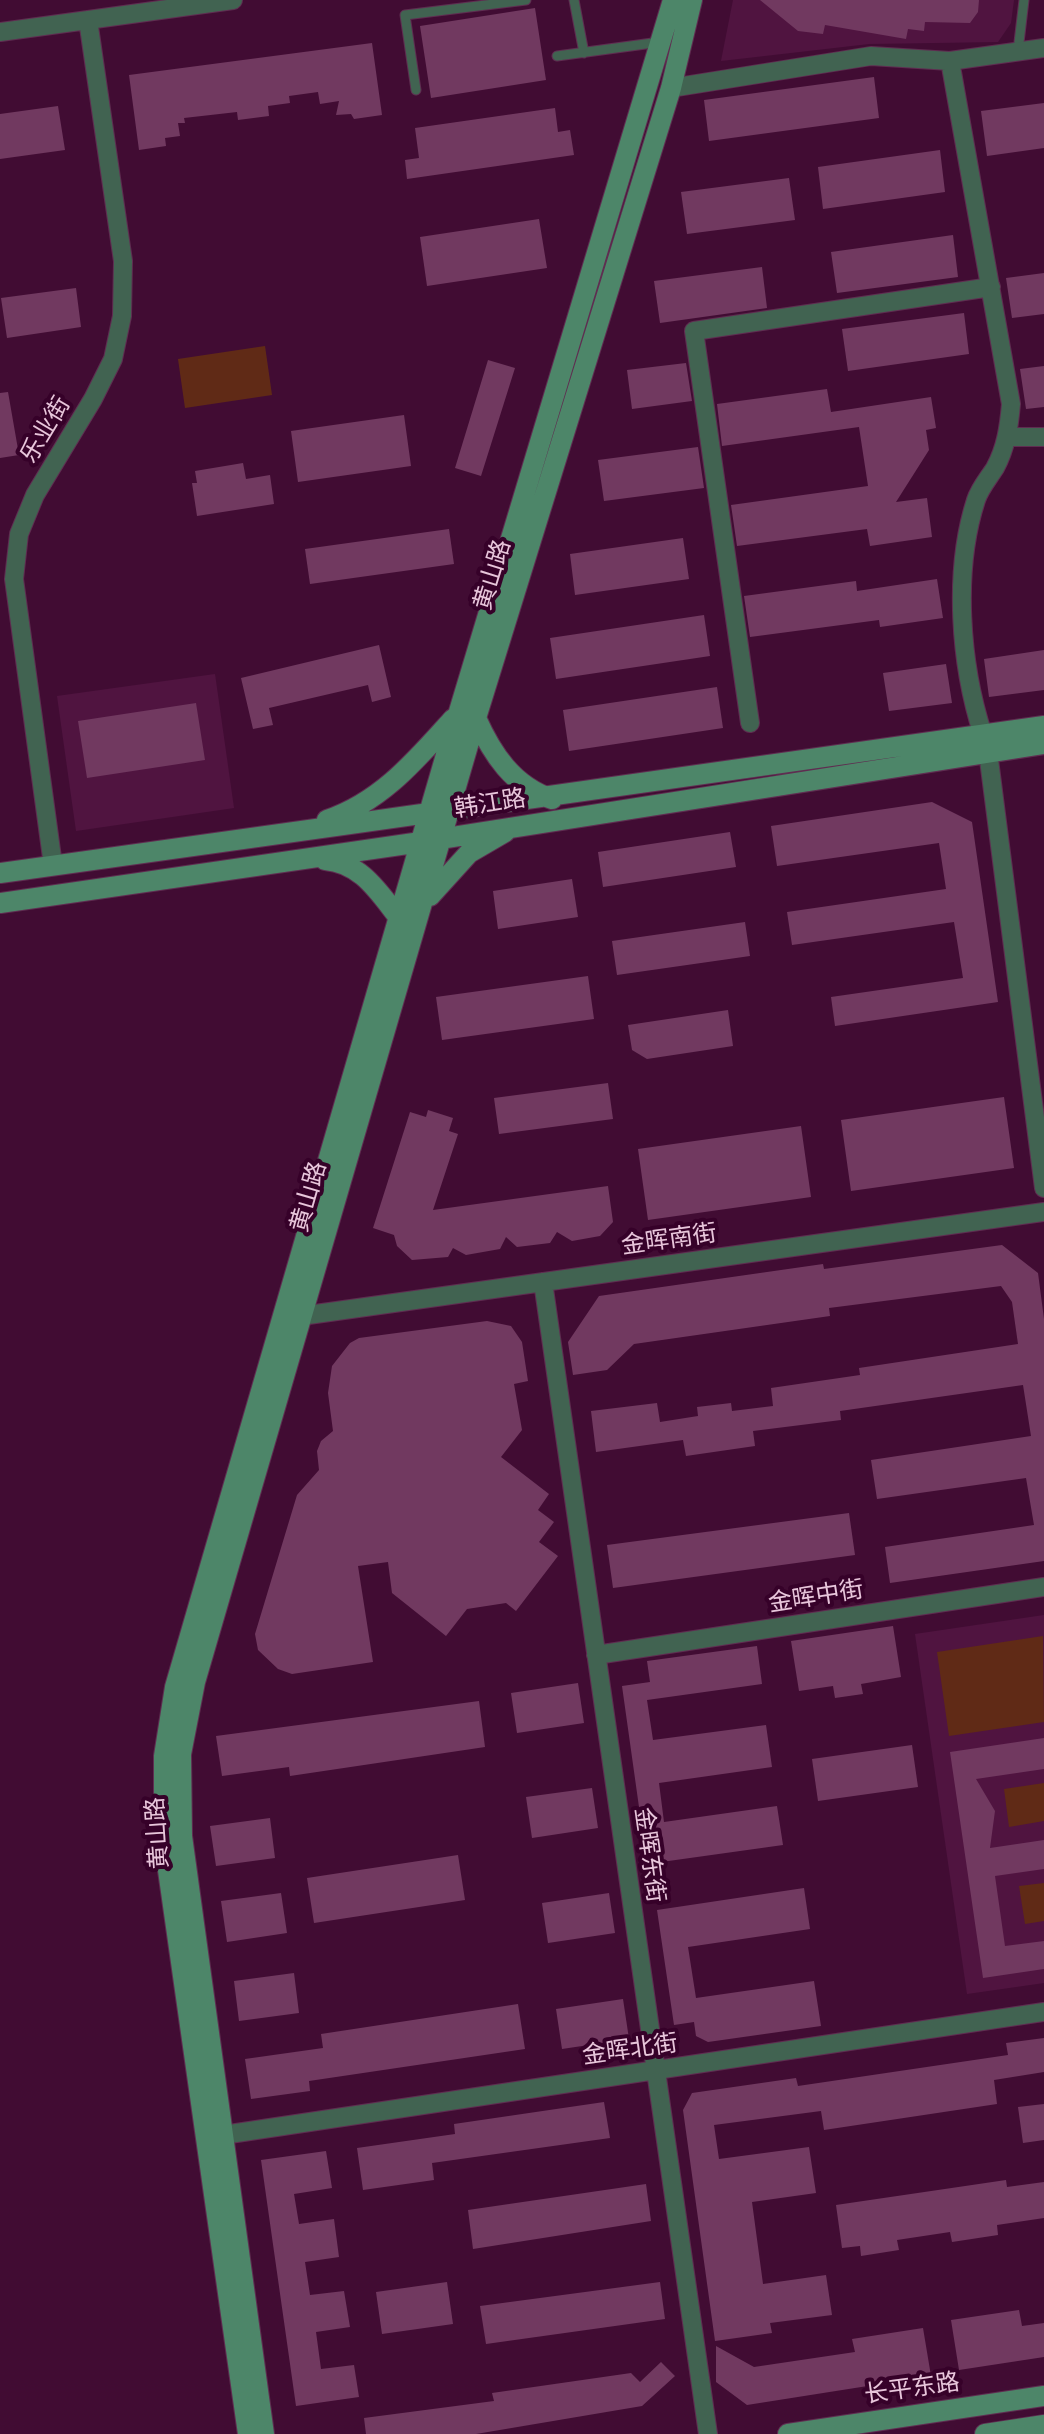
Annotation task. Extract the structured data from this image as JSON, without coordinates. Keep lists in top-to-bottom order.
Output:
{
  "streets": {
    "street": [
      "乐业街",
      "黄山路",
      "韩江路",
      "金晖南街",
      "金晖中街",
      "金晖东街",
      "金晖北街",
      "长平东路"
    ]
  },
  "crossings": [
    ["乐业街", "韩江路"],
    ["黄山路", "韩江路"],
    ["黄山路", "金晖南街"],
    ["黄山路", "金晖北街"],
    ["金晖南街", "金晖东街"],
    ["金晖中街", "金晖东街"],
    ["金晖东街", "金晖北街"]
  ]
}
